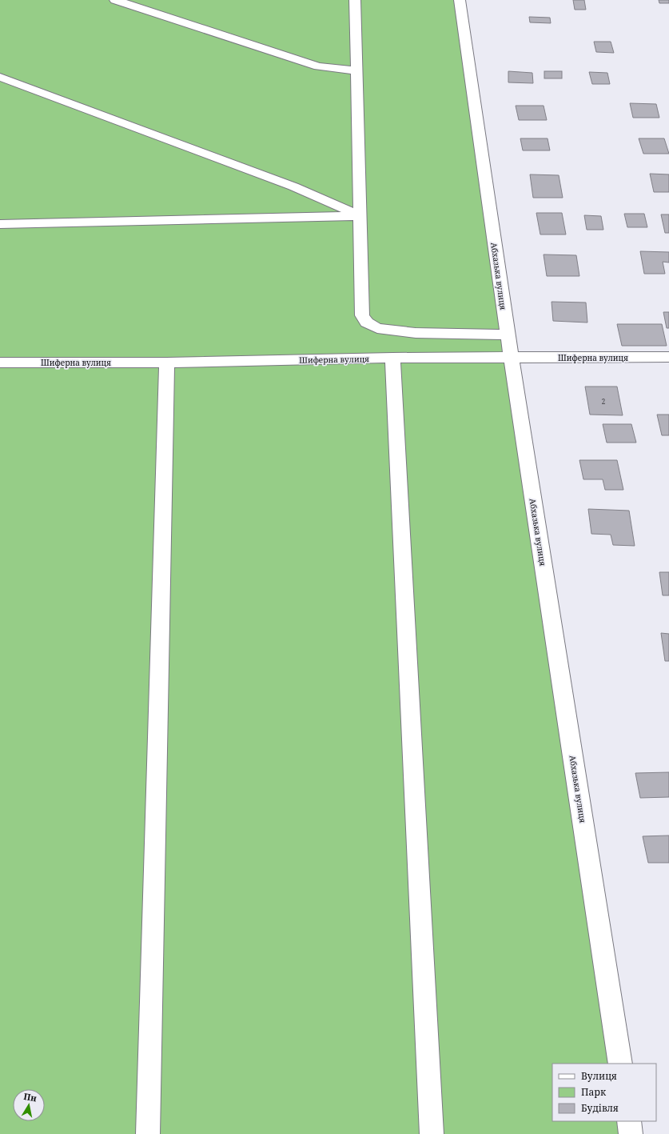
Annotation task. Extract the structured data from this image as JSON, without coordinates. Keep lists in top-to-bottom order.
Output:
{
  "streets": {
    "street": ["Абхазька вулиця", "Шиферна вулиця"]
  },
  "crossings": [
    ["Абхазька вулиця", "Шиферна вулиця"]
  ],
  "house_numbers": ["2"],
  "legend": ["Вулиця", "Парк", "Будівля"],
  "north": "top"
}
